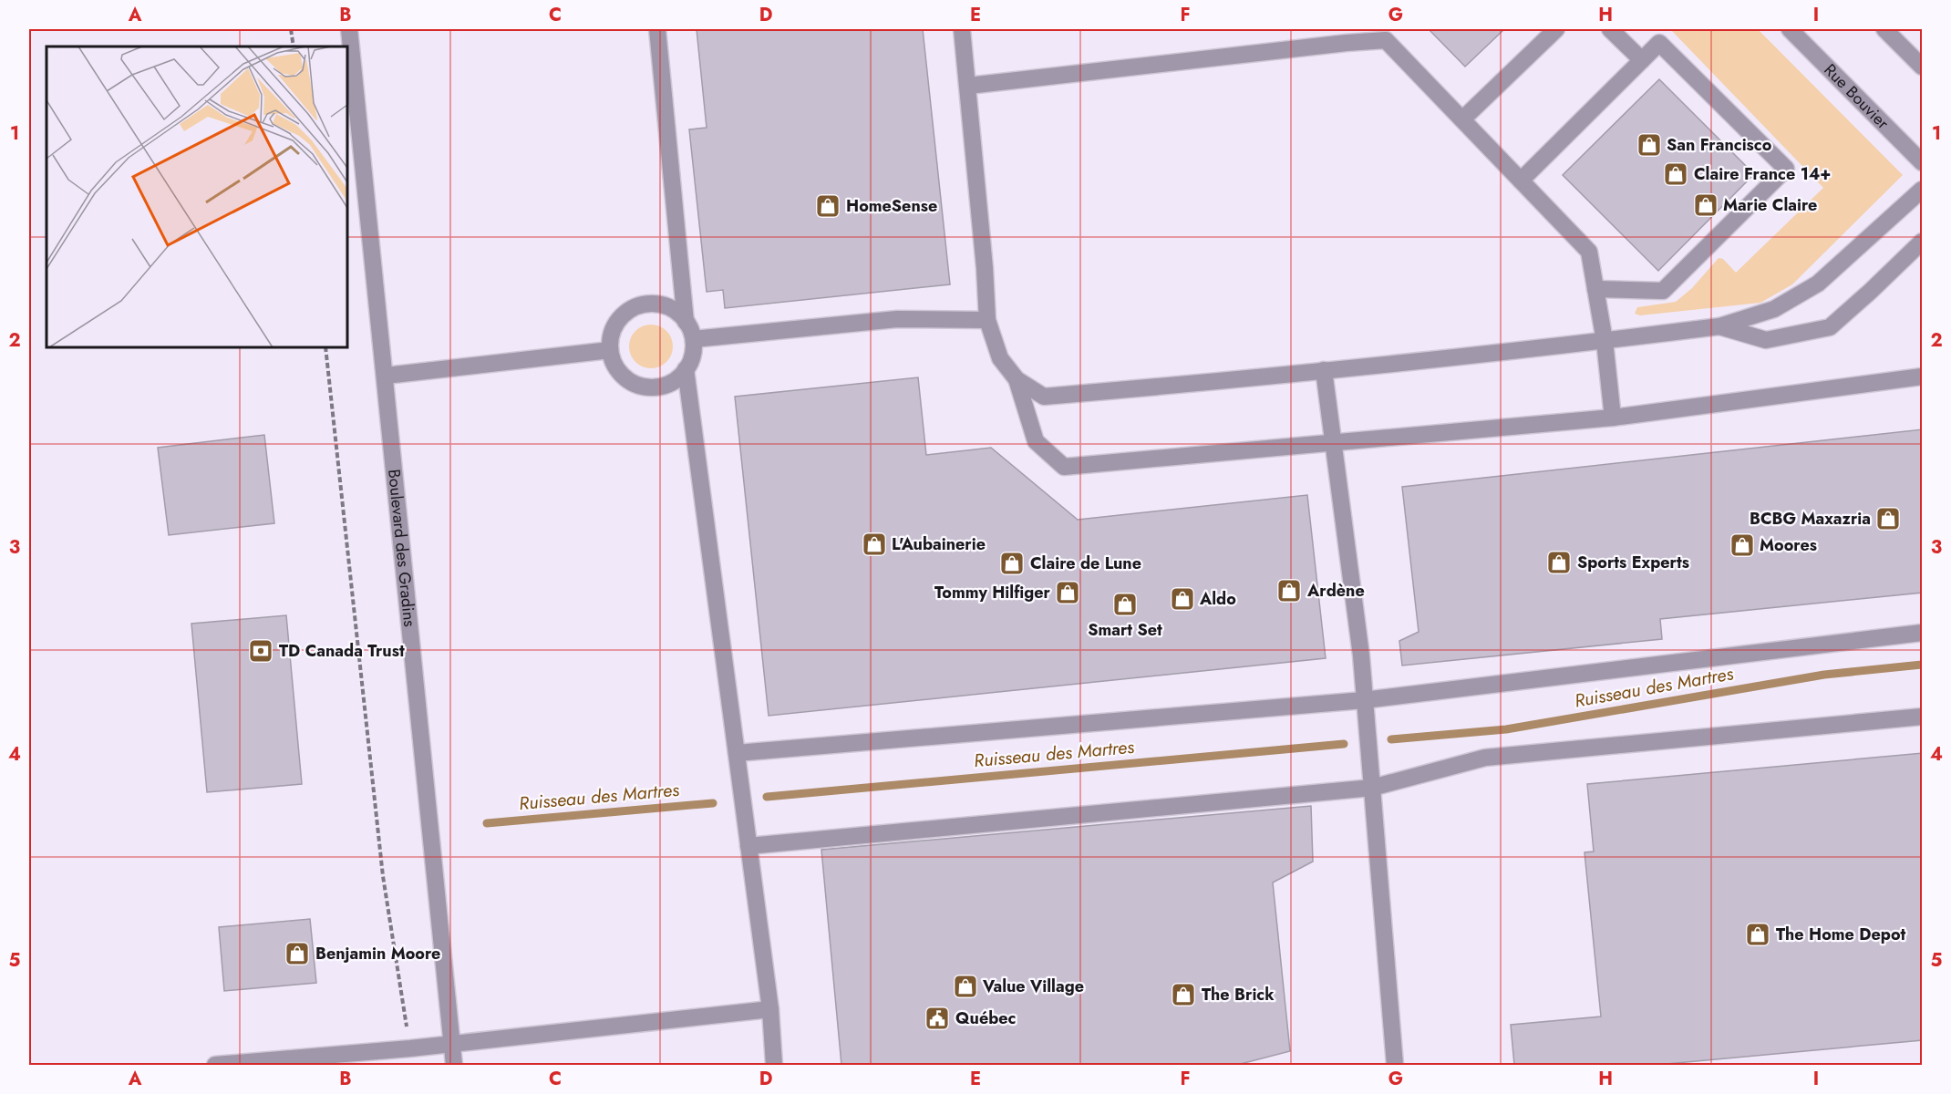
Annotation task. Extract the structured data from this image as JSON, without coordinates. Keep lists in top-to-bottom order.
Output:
{
  "streets": {
    "street": ["Rue Bouvier", "Boulevard des Gradins"]
  },
  "water": ["Ruisseau des Martres"],
  "places": {
    "shop": [
      "San Francisco",
      "Claire France 14+",
      "Marie Claire",
      "HomeSense",
      "BCBG Maxazria",
      "L'Aubainerie",
      "Moores",
      "Sports Experts",
      "Claire de Lune",
      "Ardène",
      "Tommy Hilfiger",
      "Aldo",
      "Smart Set",
      "The Home Depot",
      "Benjamin Moore",
      "Value Village",
      "The Brick"
    ],
    "bank": ["TD Canada Trust"],
    "public building": ["Québec"]
  },
  "grid": {
    "columns": [
      "A",
      "B",
      "C",
      "D",
      "E",
      "F",
      "G",
      "H",
      "I"
    ],
    "rows": [
      "1",
      "2",
      "3",
      "4",
      "5"
    ]
  }
}
